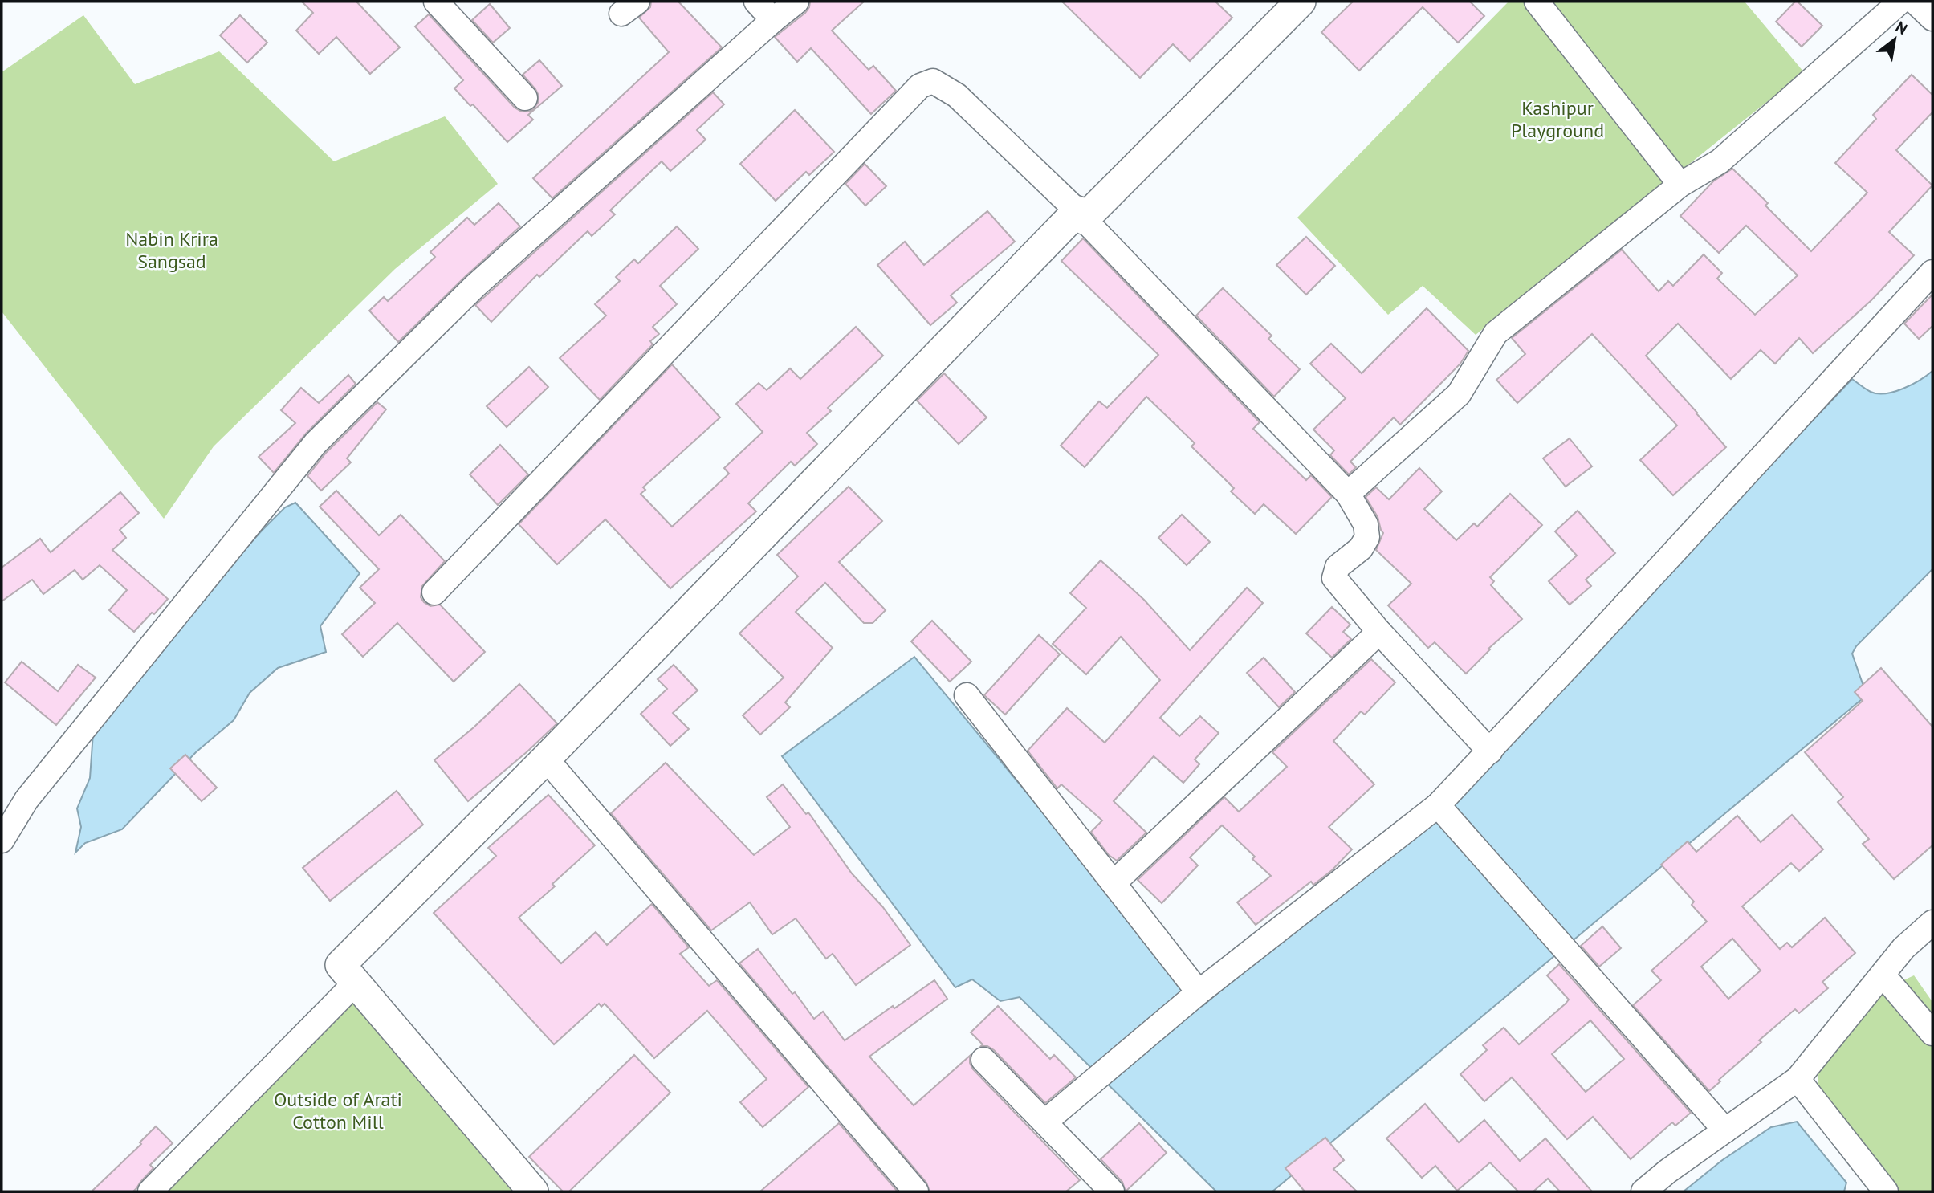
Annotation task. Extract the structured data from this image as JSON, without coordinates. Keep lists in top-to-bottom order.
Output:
{
  "parks": ["Kashipur Playground", "Nabin Krira Sangsad", "Outside of Arati Cotton Mill"],
  "north": "top right"
}
